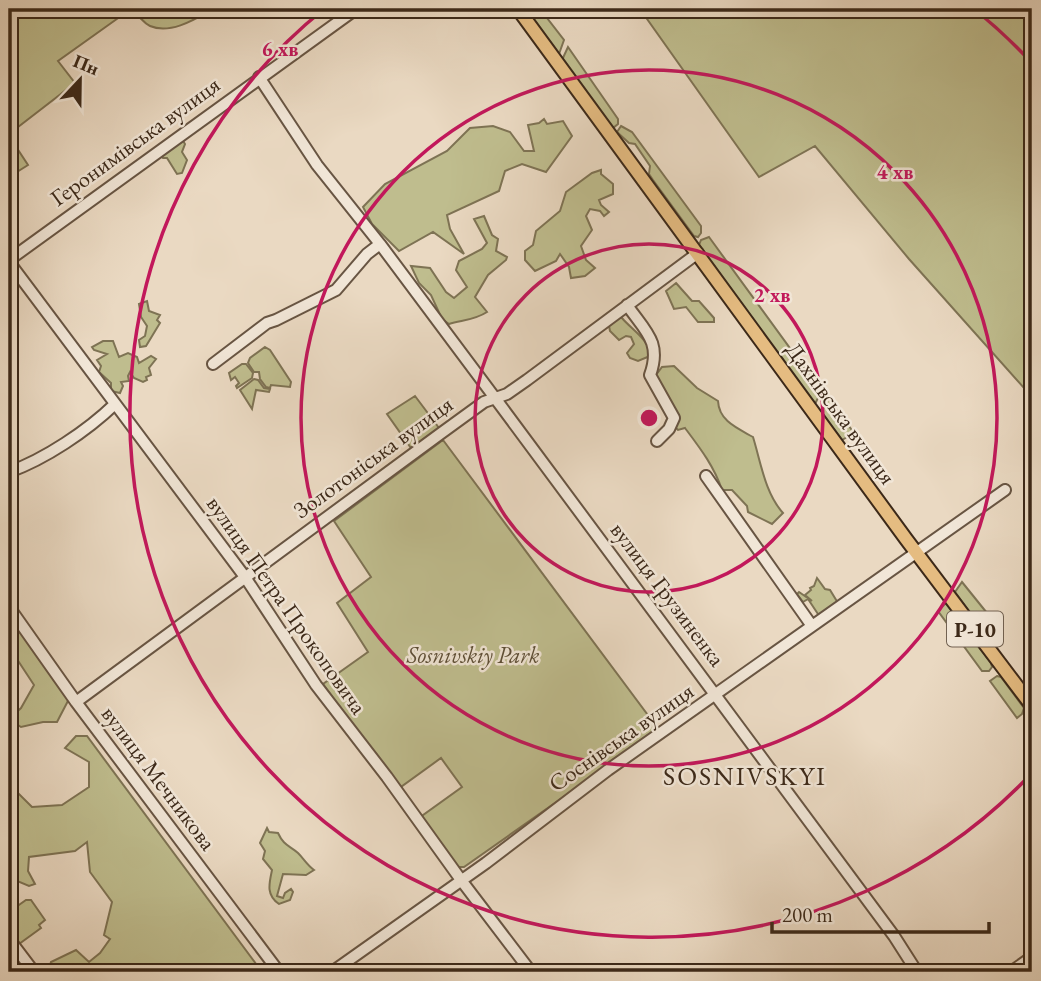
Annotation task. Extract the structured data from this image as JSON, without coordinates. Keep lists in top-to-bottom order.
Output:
{
  "streets": {
    "main road": ["Дахнівська вулиця", "Р-10"],
    "street": [
      "Геронимівська вулиця",
      "Золотоніська вулиця",
      "вулиця Грузиненка",
      "вулиця Петра Прокоповича",
      "Соснівська вулиця",
      "вулиця Мечникова"
    ]
  },
  "crossings": [
    ["Геронимівська вулиця", "вулиця Грузиненка"],
    ["Геронимівська вулиця", "вулиця Петра Прокоповича"],
    ["Дахнівська вулиця", "Золотоніська вулиця"],
    ["Дахнівська вулиця", "Соснівська вулиця"],
    ["Золотоніська вулиця", "вулиця Грузиненка"],
    ["Золотоніська вулиця", "вулиця Петра Прокоповича"],
    ["Золотоніська вулиця", "вулиця Мечникова"],
    ["вулиця Грузиненка", "Соснівська вулиця"],
    ["вулиця Петра Прокоповича", "Соснівська вулиця"]
  ],
  "districts": ["SOSNIVSKYI"],
  "parks": ["Sosnivskiy Park"],
  "scale_bar": "200 m",
  "north": "top",
  "rings": ["6 хв", "4 хв", "2 хв"]
}
